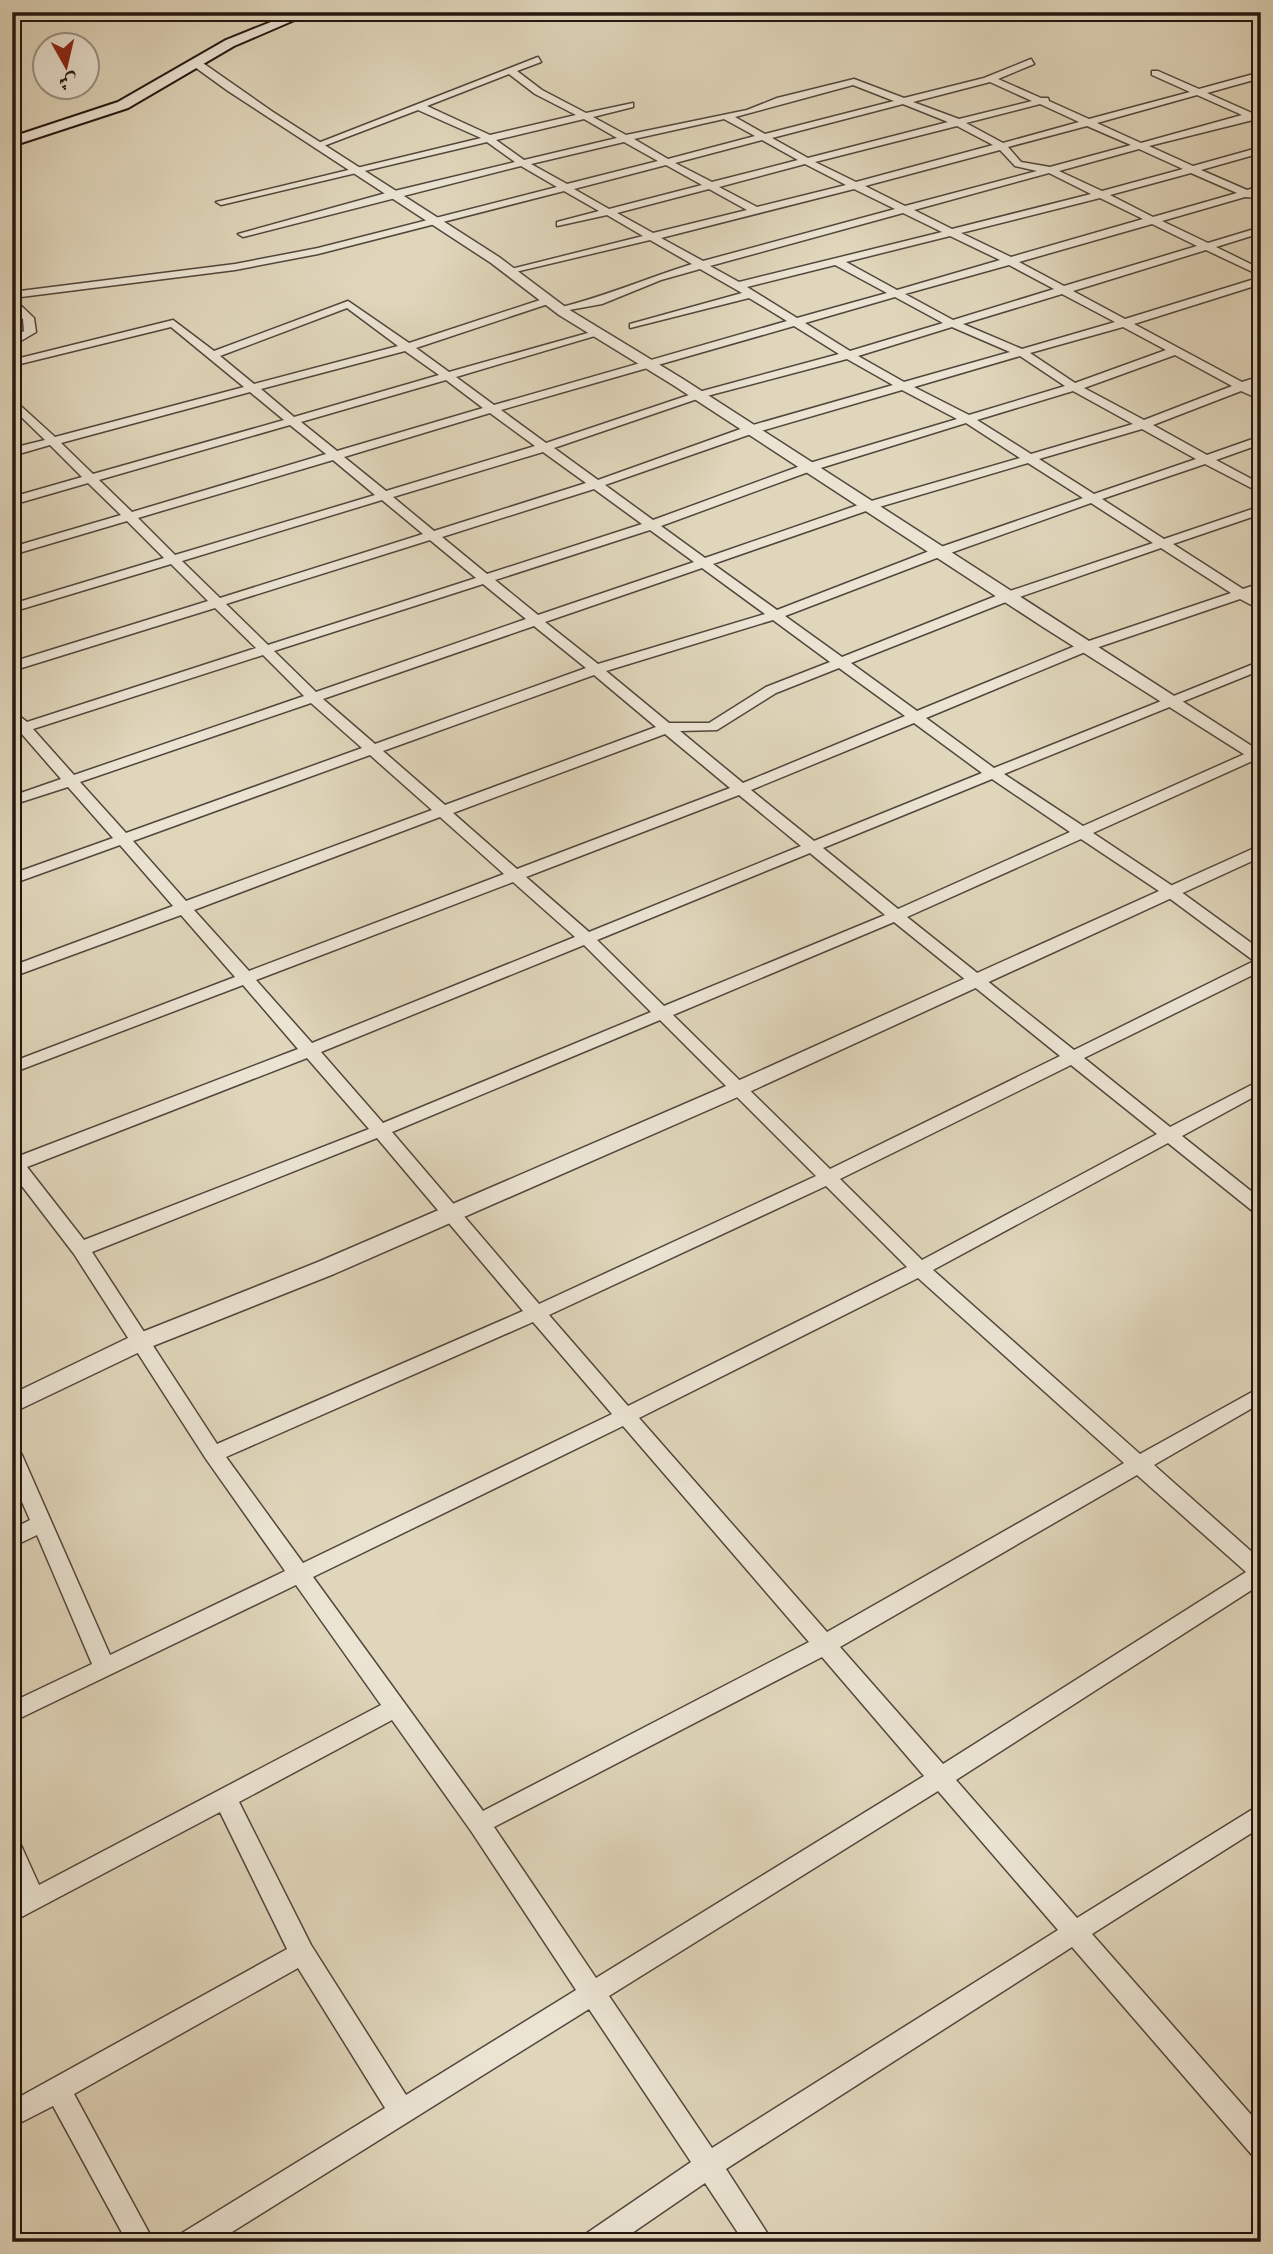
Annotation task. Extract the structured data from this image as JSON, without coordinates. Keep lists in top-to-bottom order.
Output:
{
  "north": "bottom"
}
